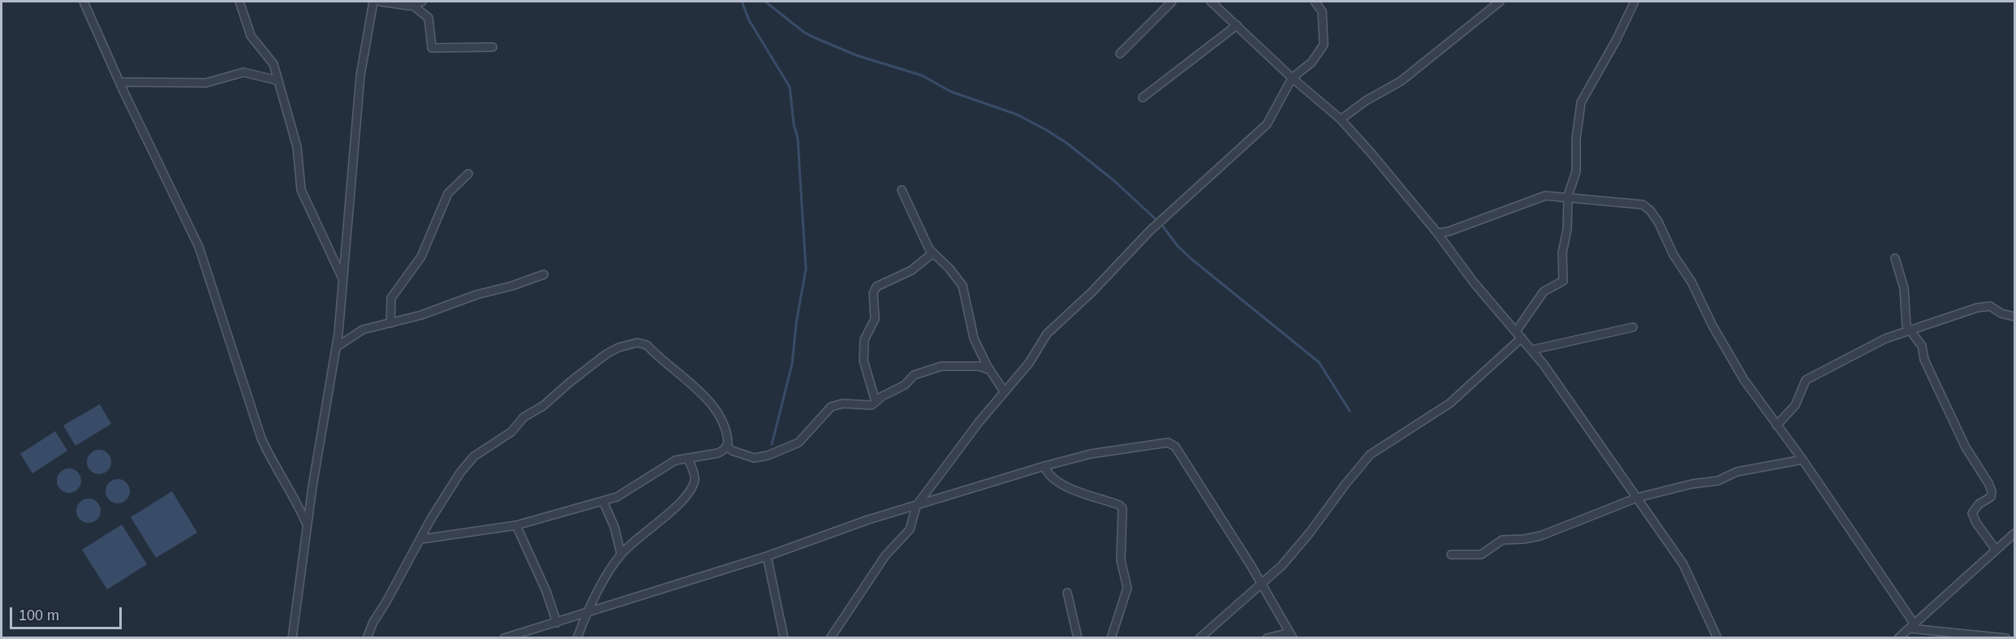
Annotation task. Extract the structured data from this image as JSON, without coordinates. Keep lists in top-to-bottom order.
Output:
{
  "scale_bar": "100 m"
}
